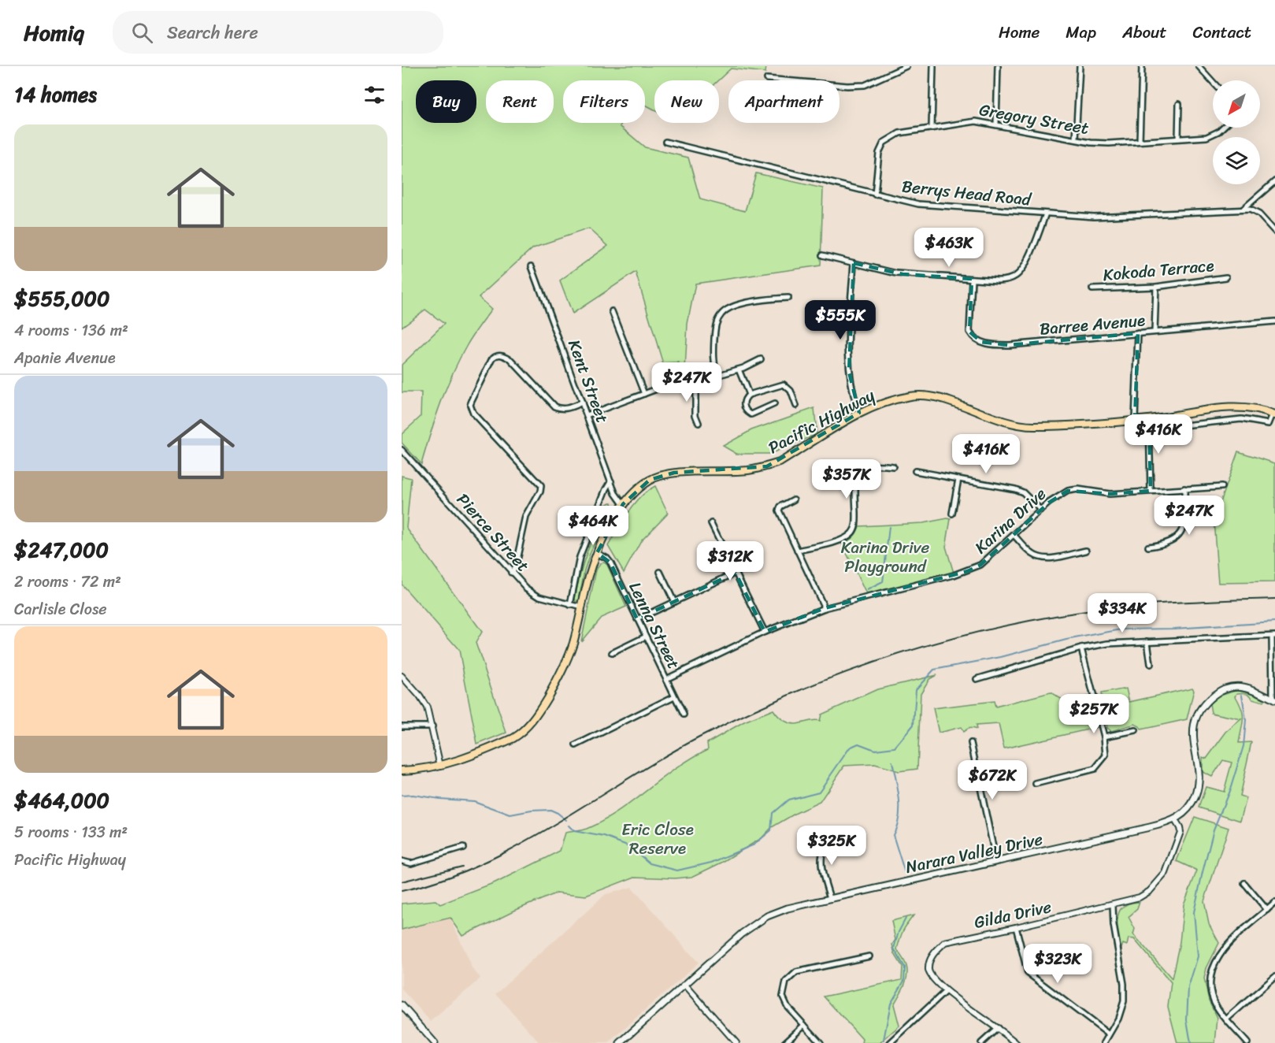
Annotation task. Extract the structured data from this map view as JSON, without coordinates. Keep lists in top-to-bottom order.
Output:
{
  "streets": {
    "main road": ["Pacific Highway", "Narara Valley Drive"],
    "street": [
      "Gregory Street",
      "Berrys Head Road",
      "Kokoda Terrace",
      "Barree Avenue",
      "Kent Street",
      "Karina Drive",
      "Pierce Street",
      "Lenna Street",
      "Gilda Drive"
    ]
  },
  "crossings": [
    ["Gregory Street", "Berrys Head Road"],
    ["Kent Street", "Pacific Highway"],
    ["Pacific Highway", "Pierce Street"],
    ["Pacific Highway", "Lenna Street"],
    ["Karina Drive", "Lenna Street"],
    ["Narara Valley Drive", "Gilda Drive"]
  ],
  "parks": ["Karina Drive Playground", "Eric Close Reserve"],
  "north": "bottom left",
  "page": {
    "header": "Homiq",
    "search": "Search here",
    "nav": [
      "Home",
      "Map",
      "About",
      "Contact"
    ],
    "heading": "14 homes",
    "chip": [
      "Buy",
      "Rent",
      "Filters",
      "New",
      "Apartment"
    ],
    "list": [
      {
        "name": "$555,000",
        "note": "4 rooms · 136 m² · Apanie Avenue"
      },
      {
        "name": "$247,000",
        "note": "2 rooms · 72 m² · Carlisle Close"
      },
      {
        "name": "$464,000",
        "note": "5 rooms · 133 m² · Pacific Highway"
      }
    ],
    "price": [
      "$463K",
      "$555K",
      "$247K",
      "$416K",
      "$416K",
      "$357K",
      "$247K",
      "$464K",
      "$312K",
      "$334K",
      "$257K",
      "$672K",
      "$325K",
      "$323K"
    ]
  }
}
